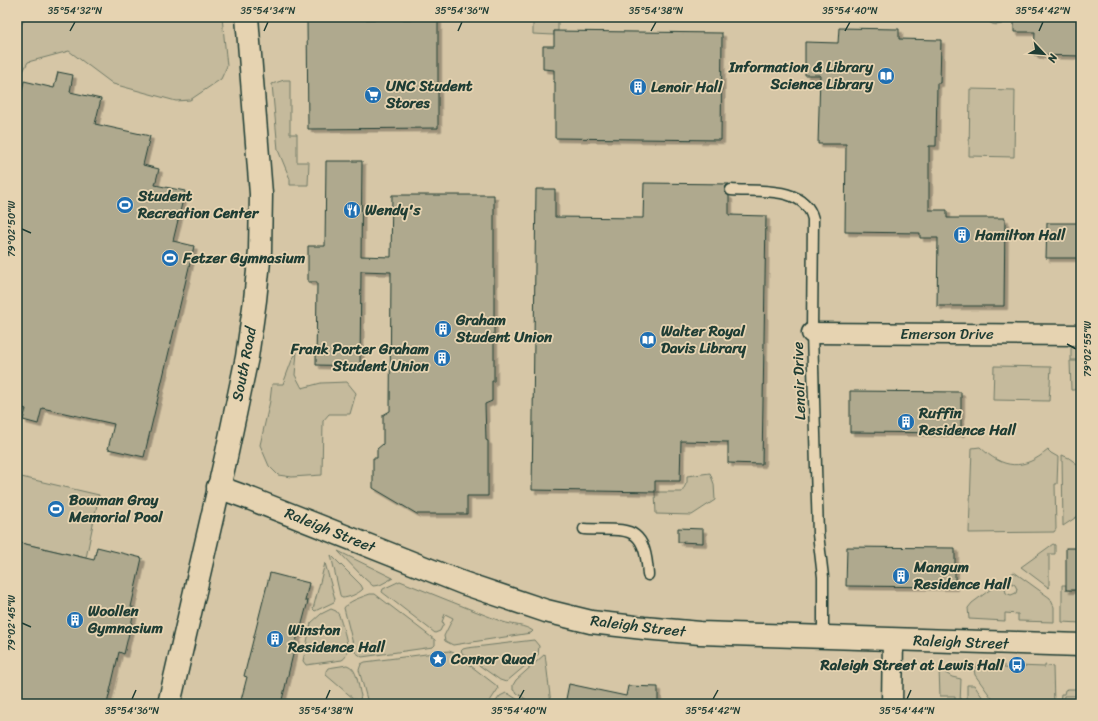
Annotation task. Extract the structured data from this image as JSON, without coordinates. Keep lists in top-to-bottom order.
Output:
{
  "streets": {
    "street": ["Emerson Drive", "South Road", "Raleigh Street"],
    "lane": ["Lenoir Drive"]
  },
  "crossings": [
    ["Emerson Drive", "Lenoir Drive"],
    ["South Road", "Raleigh Street"],
    ["Lenoir Drive", "Raleigh Street"]
  ],
  "places": {
    "library": ["Information & Library Science Library", "Walter Royal Davis Library"],
    "building": [
      "Lenoir Hall",
      "Hamilton Hall",
      "Graham Student Union",
      "Frank Porter Graham Student Union",
      "Ruffin Residence Hall",
      "Mangum Residence Hall",
      "Woollen Gymnasium",
      "Winston Residence Hall"
    ],
    "supermarket": ["UNC Student Stores"],
    "sports": ["Student Recreation Center", "Fetzer Gymnasium", "Bowman Gray Memorial Pool"],
    "restaurant": ["Wendy's"],
    "place": ["Connor Quad"],
    "bus stop": ["Raleigh Street at Lewis Hall"]
  },
  "north": "bottom right",
  "coordinates": [
    "35°54'32\"N",
    "35°54'34\"N",
    "35°54'36\"N",
    "35°54'38\"N",
    "35°54'40\"N",
    "35°54'42\"N",
    "79°02'50\"W",
    "79°02'55\"W",
    "79°02'45\"W",
    "35°54'44\"N"
  ]
}
